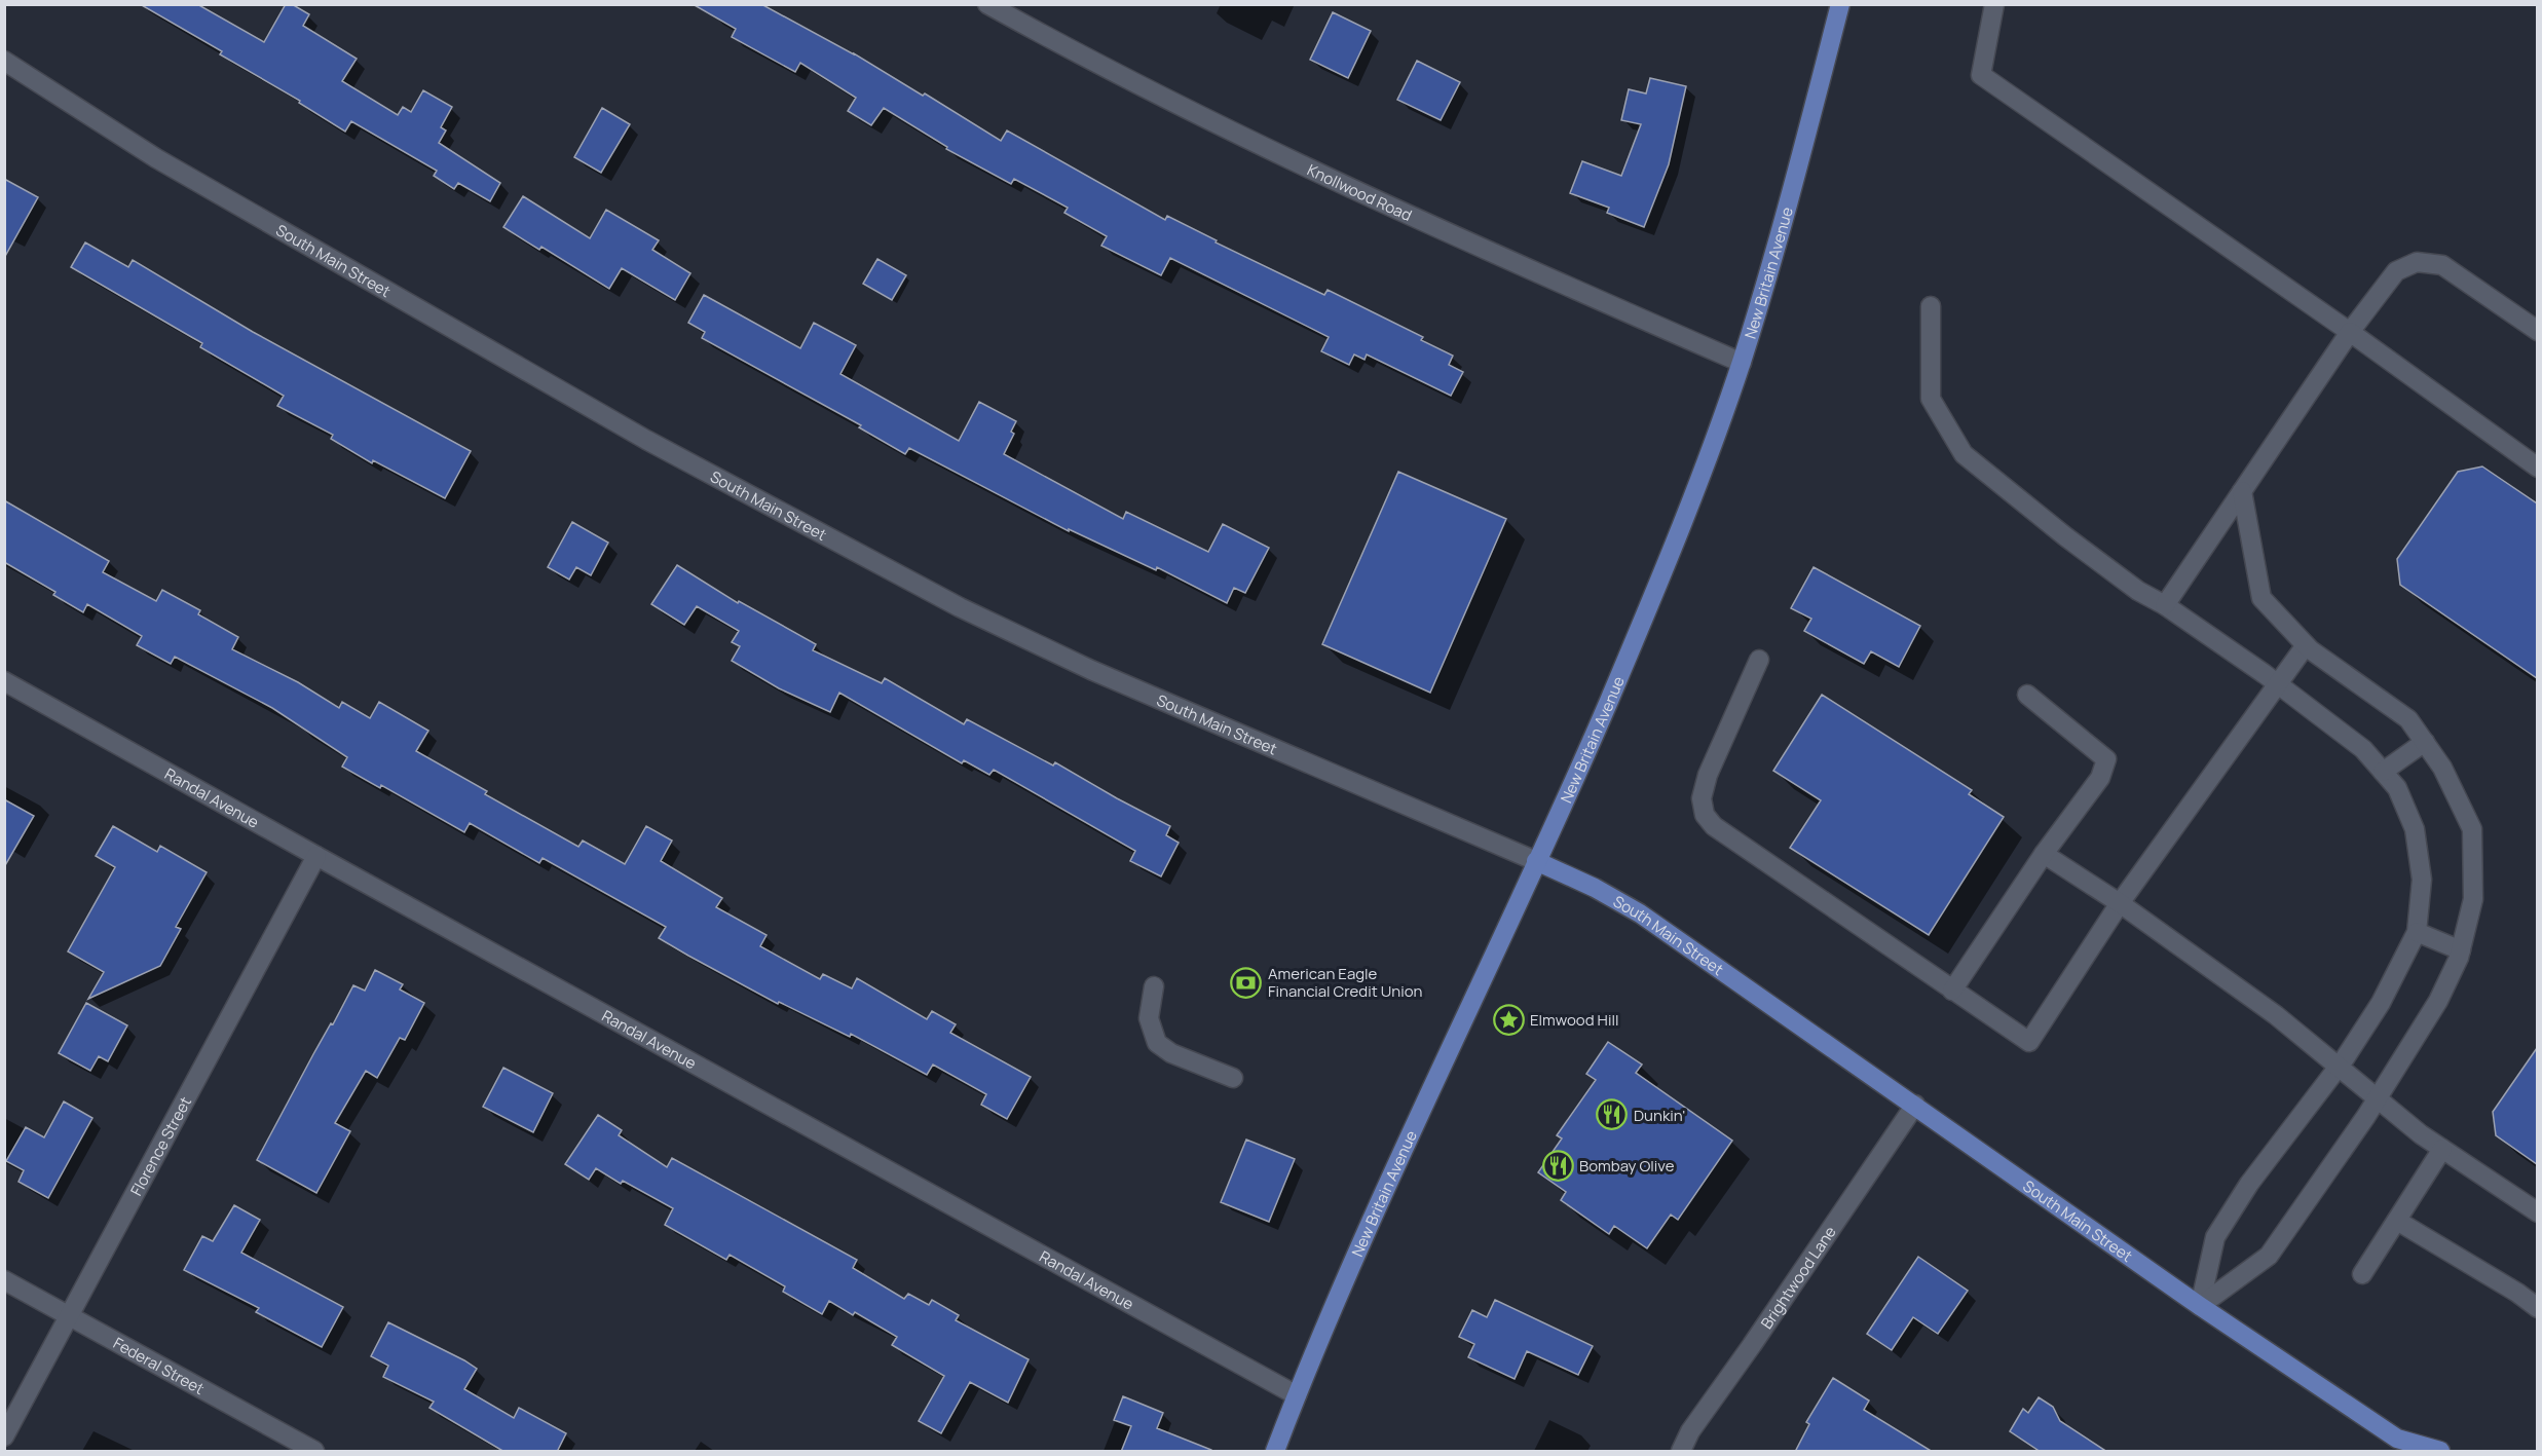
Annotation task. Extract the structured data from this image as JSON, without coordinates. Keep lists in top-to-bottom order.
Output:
{
  "streets": {
    "main road": ["South Main Street", "New Britain Avenue"],
    "street": [
      "Knollwood Road",
      "Randal Avenue",
      "Florence Street",
      "Brightwood Lane",
      "Federal Street"
    ]
  },
  "crossings": [
    ["Knollwood Road", "New Britain Avenue"],
    ["South Main Street", "New Britain Avenue"],
    ["South Main Street", "Brightwood Lane"],
    ["New Britain Avenue", "Randal Avenue"],
    ["Randal Avenue", "Florence Street"],
    ["Florence Street", "Federal Street"]
  ],
  "places": {
    "bank": ["American Eagle Financial Credit Union"],
    "place": ["Elmwood Hill"],
    "restaurant": ["Dunkin'", "Bombay Olive"]
  }
}
